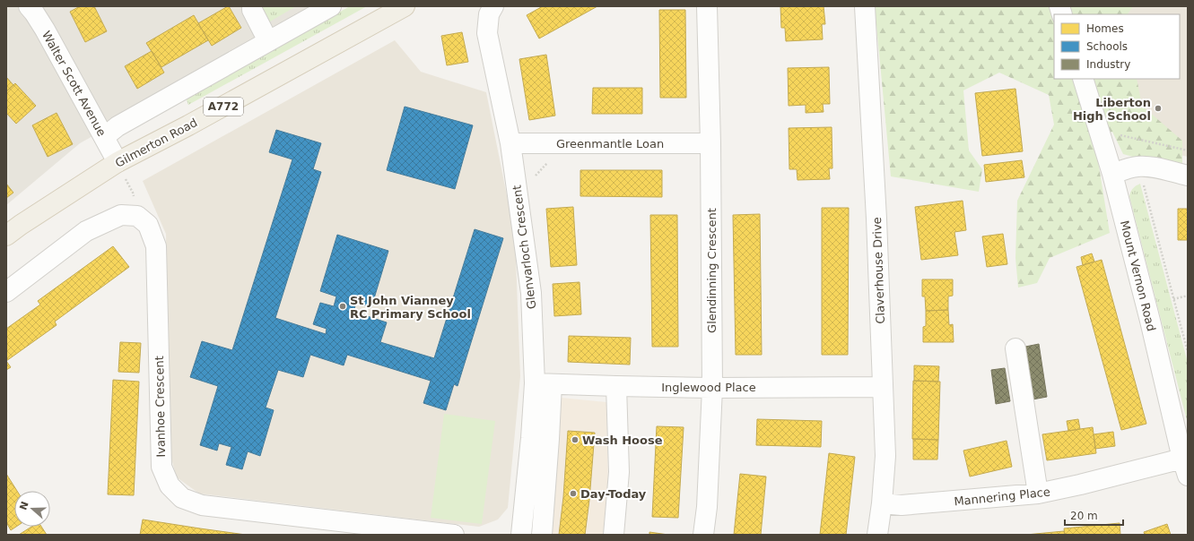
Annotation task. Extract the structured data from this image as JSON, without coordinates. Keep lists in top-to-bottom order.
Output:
{
  "streets": {
    "main road": ["A772", "Gilmerton Road"],
    "street": [
      "Walter Scott Avenue",
      "Greenmantle Loan",
      "Glenvarloch Crescent",
      "Glendinning Crescent",
      "Claverhouse Drive",
      "Mount Vernon Road",
      "Inglewood Place",
      "Ivanhoe Crescent",
      "Mannering Place"
    ]
  },
  "crossings": [
    ["Walter Scott Avenue", "Gilmerton Road"],
    ["Greenmantle Loan", "Glenvarloch Crescent"],
    ["Greenmantle Loan", "Glendinning Crescent"],
    ["Glenvarloch Crescent", "Inglewood Place"],
    ["Glendinning Crescent", "Inglewood Place"],
    ["Claverhouse Drive", "Inglewood Place"],
    ["Claverhouse Drive", "Mannering Place"],
    ["Mount Vernon Road", "Mannering Place"]
  ],
  "places": [
    "Liberton High School",
    "St John Vianney RC Primary School",
    "Wash Hoose",
    "Day-Today"
  ],
  "legend": ["Homes", "Schools", "Industry"],
  "scale_bar": "20 m",
  "north": "left"
}
